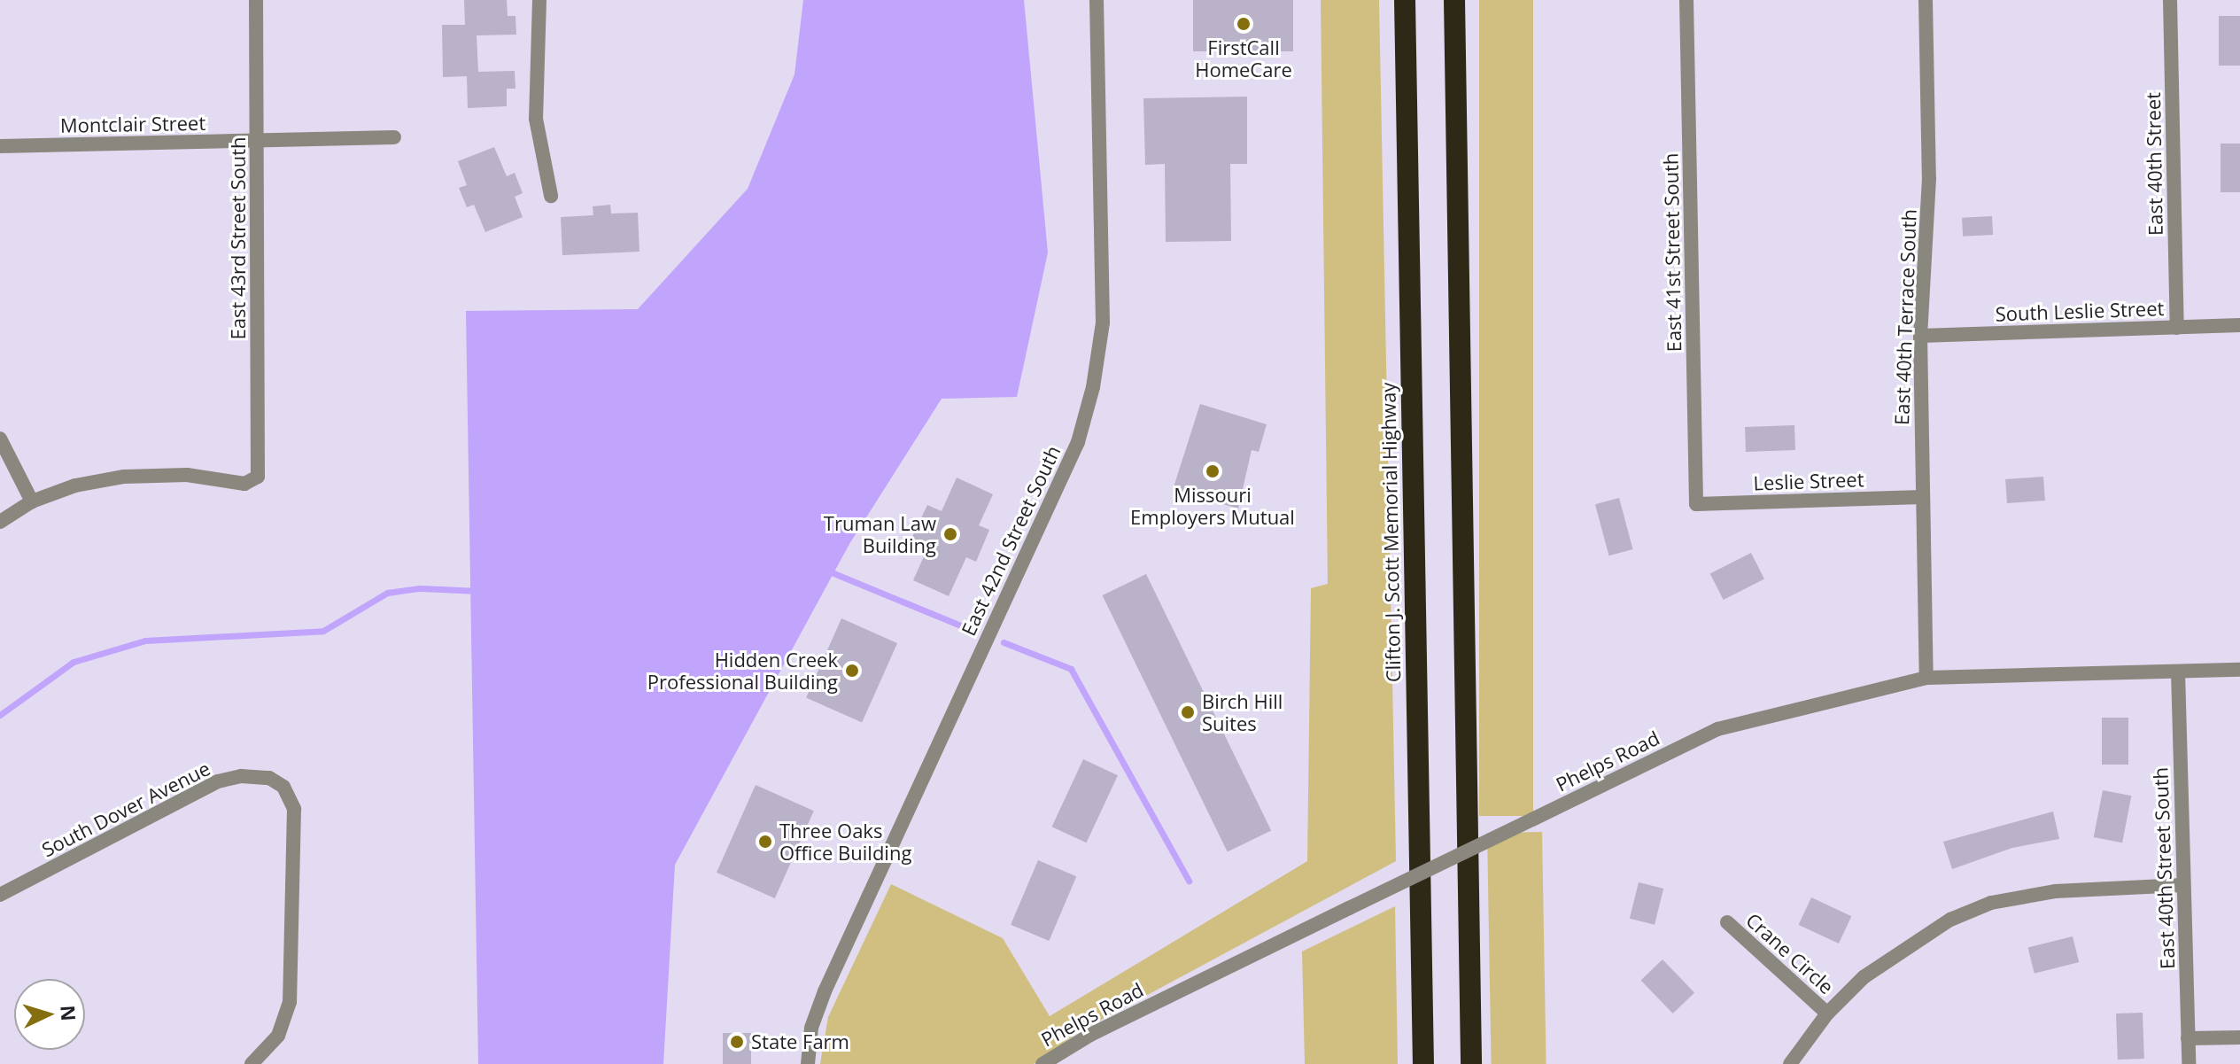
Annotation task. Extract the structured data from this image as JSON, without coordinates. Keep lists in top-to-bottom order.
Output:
{
  "streets": {
    "highway": ["Clifton J. Scott Memorial Highway"],
    "street": [
      "Montclair Street",
      "East 40th Street",
      "East 43rd Street South",
      "East 41st Street South",
      "South Leslie Street",
      "East 40th Terrace South",
      "Leslie Street",
      "East 42nd Street South",
      "Phelps Road",
      "South Dover Avenue",
      "East 40th Street South",
      "Crane Circle"
    ]
  },
  "crossings": [
    ["Montclair Street", "East 43rd Street South"],
    ["East 40th Street", "South Leslie Street"],
    ["East 41st Street South", "Leslie Street"],
    ["South Leslie Street", "East 40th Terrace South"],
    ["East 40th Terrace South", "Leslie Street"],
    ["East 40th Terrace South", "Phelps Road"],
    ["Phelps Road", "East 40th Street South"]
  ],
  "places": [
    "FirstCall HomeCare",
    "Missouri Employers Mutual",
    "Truman Law Building",
    "Hidden Creek Professional Building",
    "Birch Hill Suites",
    "Three Oaks Office Building",
    "State Farm"
  ],
  "north": "right"
}
